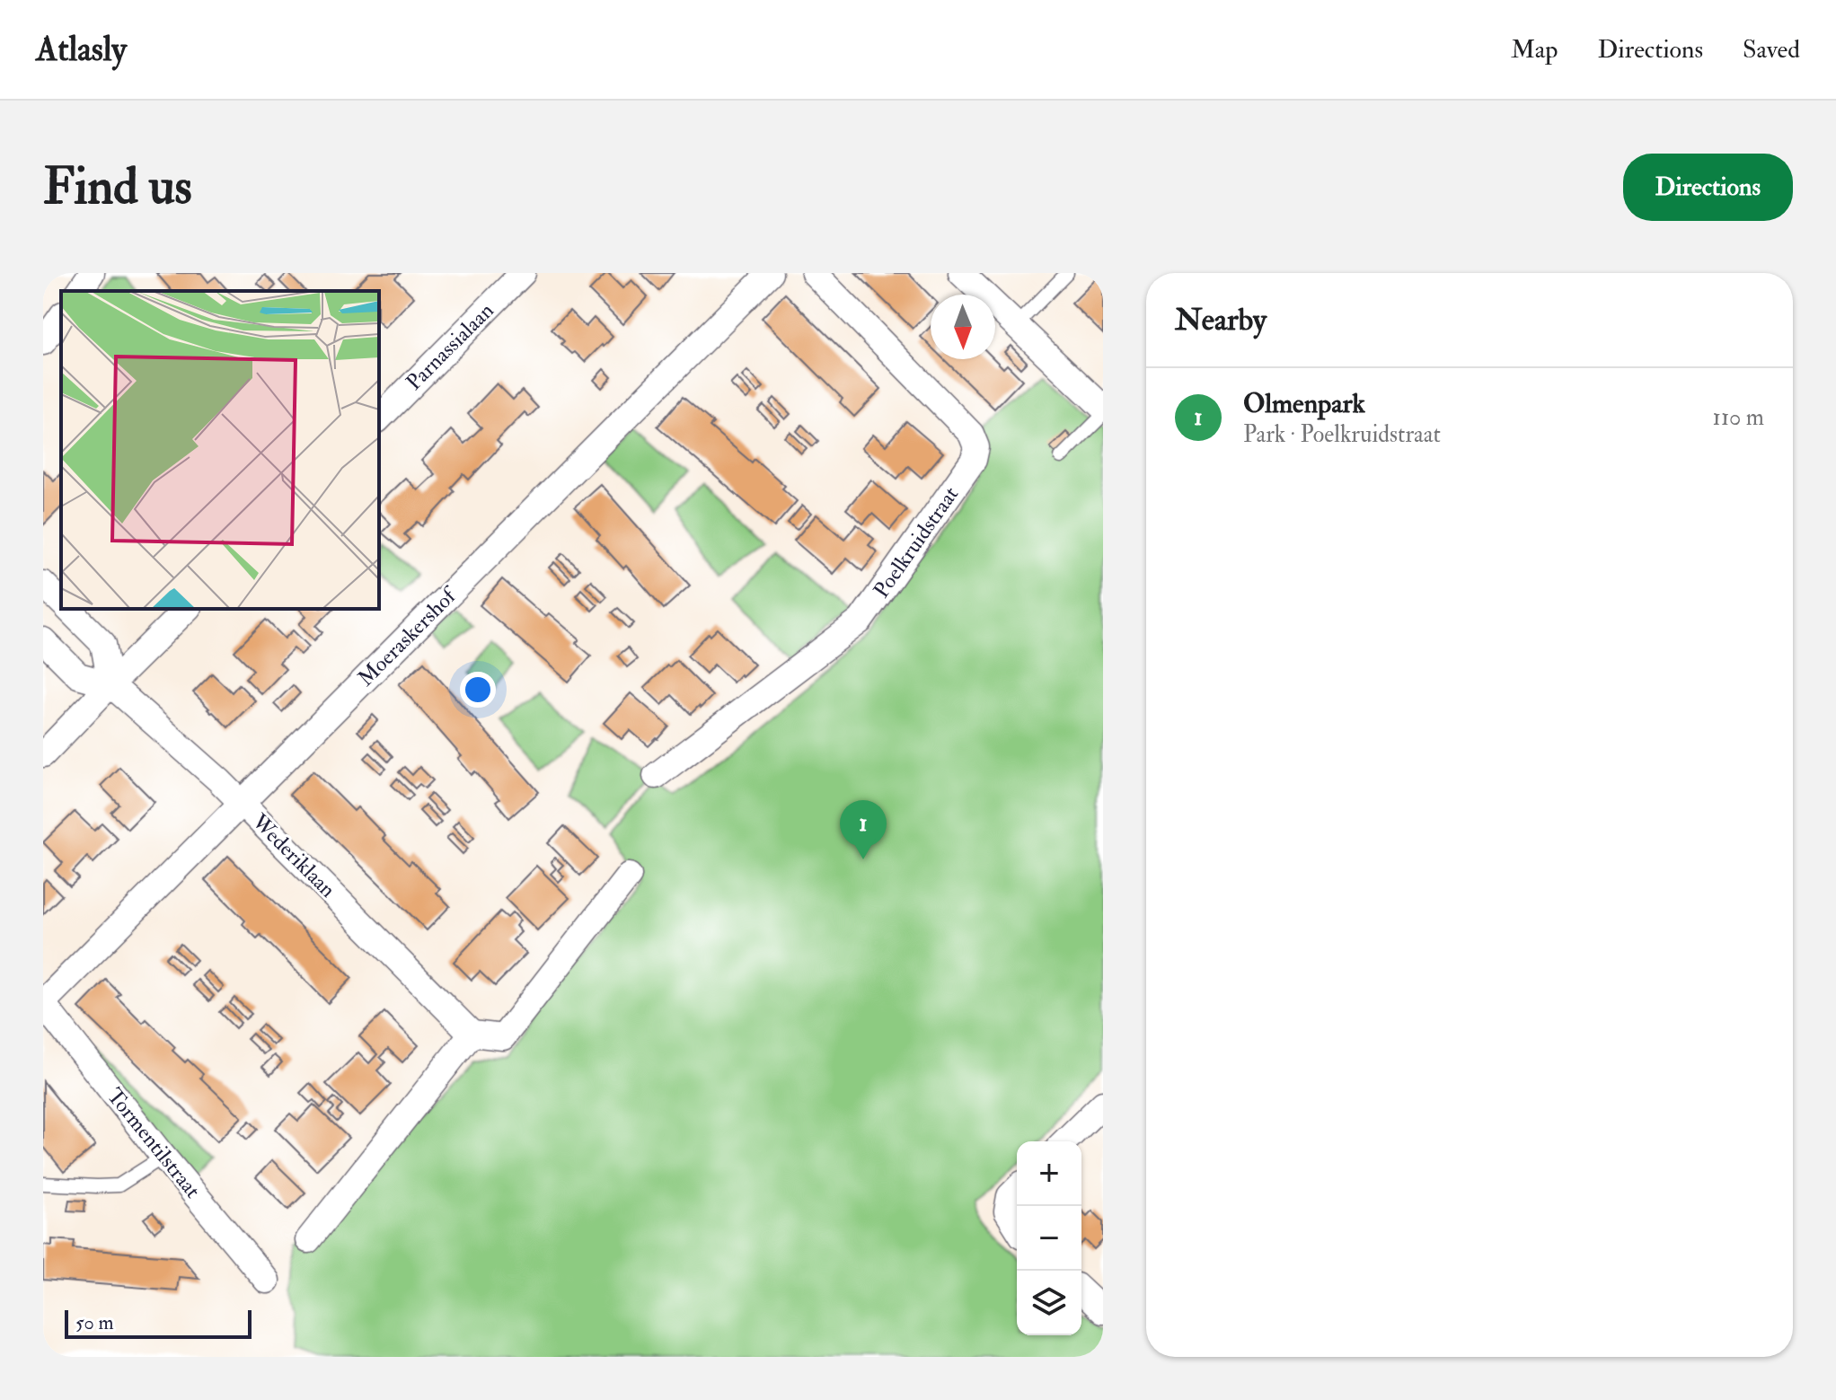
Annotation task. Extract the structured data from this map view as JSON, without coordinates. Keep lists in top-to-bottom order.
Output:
{
  "streets": {
    "street": [
      "Parnassialaan",
      "Poelkruidstraat",
      "Moeraskershof",
      "Wederiklaan",
      "Tormentilstraat"
    ]
  },
  "crossings": [
    ["Moeraskershof", "Wederiklaan"],
    ["Moeraskershof", "Tormentilstraat"]
  ],
  "scale_bar": "50 m",
  "north": "bottom",
  "page": {
    "header": "Atlasly",
    "nav": ["Map", "Directions", "Saved"],
    "buttons": "Directions",
    "title": "Find us",
    "heading": "Nearby",
    "list": [
      {
        "mark": "1",
        "name": "Olmenpark",
        "note": "Park · Poelkruidstraat",
        "value": "110 m"
      }
    ],
    "pins": "1",
    "map_buttons": ["+", "−"],
    "scale": "50 m"
  }
}
